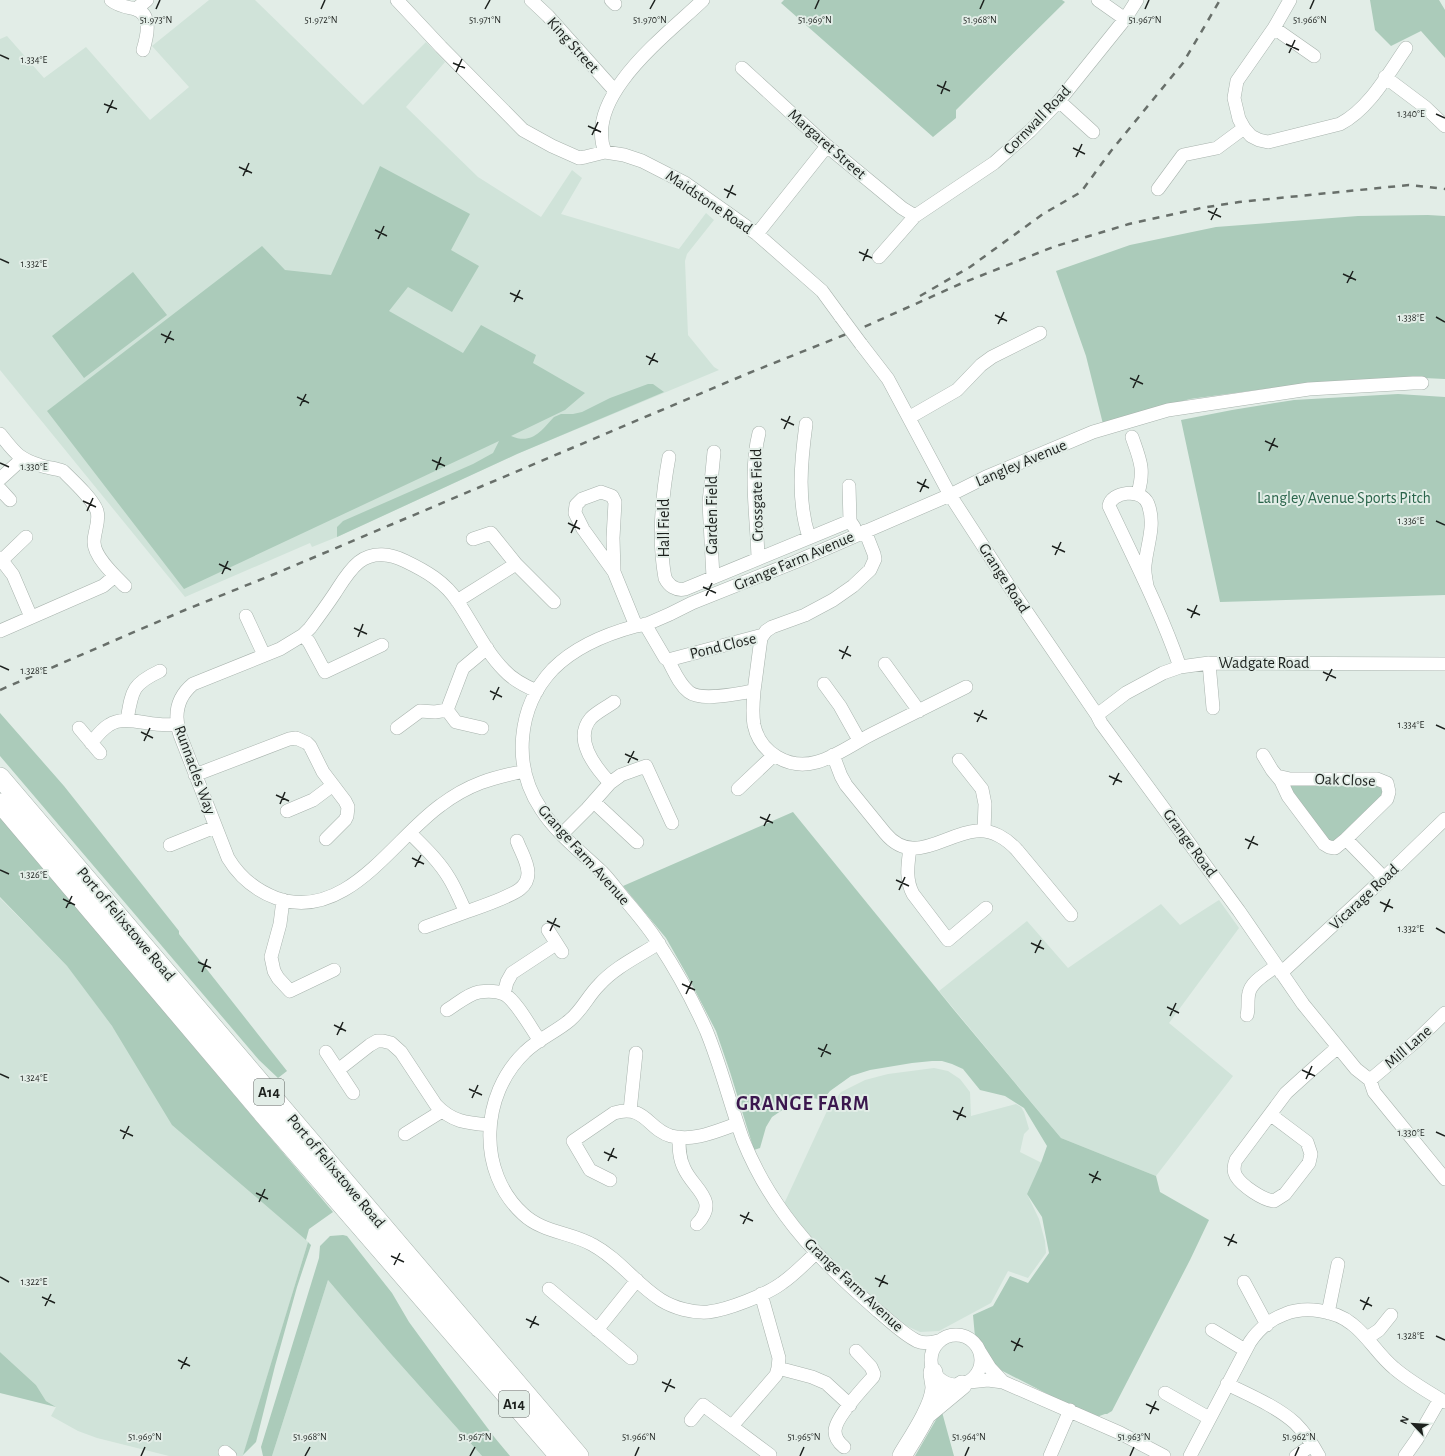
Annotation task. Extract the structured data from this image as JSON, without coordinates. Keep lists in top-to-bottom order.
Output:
{
  "streets": {
    "highway": ["Port of Felixstowe Road", "A14"],
    "street": [
      "King Street",
      "Cornwall Road",
      "Margaret Street",
      "Maidstone Road",
      "Langley Avenue",
      "Crossgate Field",
      "Garden Field",
      "Hall Field",
      "Grange Farm Avenue",
      "Grange Road",
      "Pond Close",
      "Wadgate Road",
      "Runnacles Way",
      "Oak Close",
      "Vicarage Road",
      "Mill Lane"
    ]
  },
  "crossings": [
    ["Cornwall Road", "Margaret Street"],
    ["Maidstone Road", "Langley Avenue"],
    ["Maidstone Road", "Grange Farm Avenue"],
    ["Maidstone Road", "Grange Road"],
    ["Langley Avenue", "Grange Farm Avenue"],
    ["Langley Avenue", "Grange Road"],
    ["Crossgate Field", "Grange Farm Avenue"],
    ["Garden Field", "Grange Farm Avenue"],
    ["Hall Field", "Grange Farm Avenue"],
    ["Grange Farm Avenue", "Grange Road"],
    ["Grange Farm Avenue", "Pond Close"],
    ["Grange Farm Avenue", "Runnacles Way"],
    ["Grange Road", "Wadgate Road"],
    ["Grange Road", "Vicarage Road"],
    ["Grange Road", "Mill Lane"]
  ],
  "districts": ["GRANGE FARM"],
  "parks": ["Langley Avenue Sports Pitch"],
  "north": "top left",
  "coordinates": [
    "51.973°N",
    "51.972°N",
    "51.971°N",
    "51.970°N",
    "51.969°N",
    "51.968°N",
    "51.967°N",
    "51.966°N",
    "1.334°E",
    "1.340°E",
    "1.332°E",
    "1.338°E",
    "1.330°E",
    "1.336°E",
    "1.328°E",
    "1.326°E",
    "1.324°E",
    "1.322°E",
    "51.965°N",
    "51.964°N",
    "51.963°N",
    "51.962°N"
  ]
}
